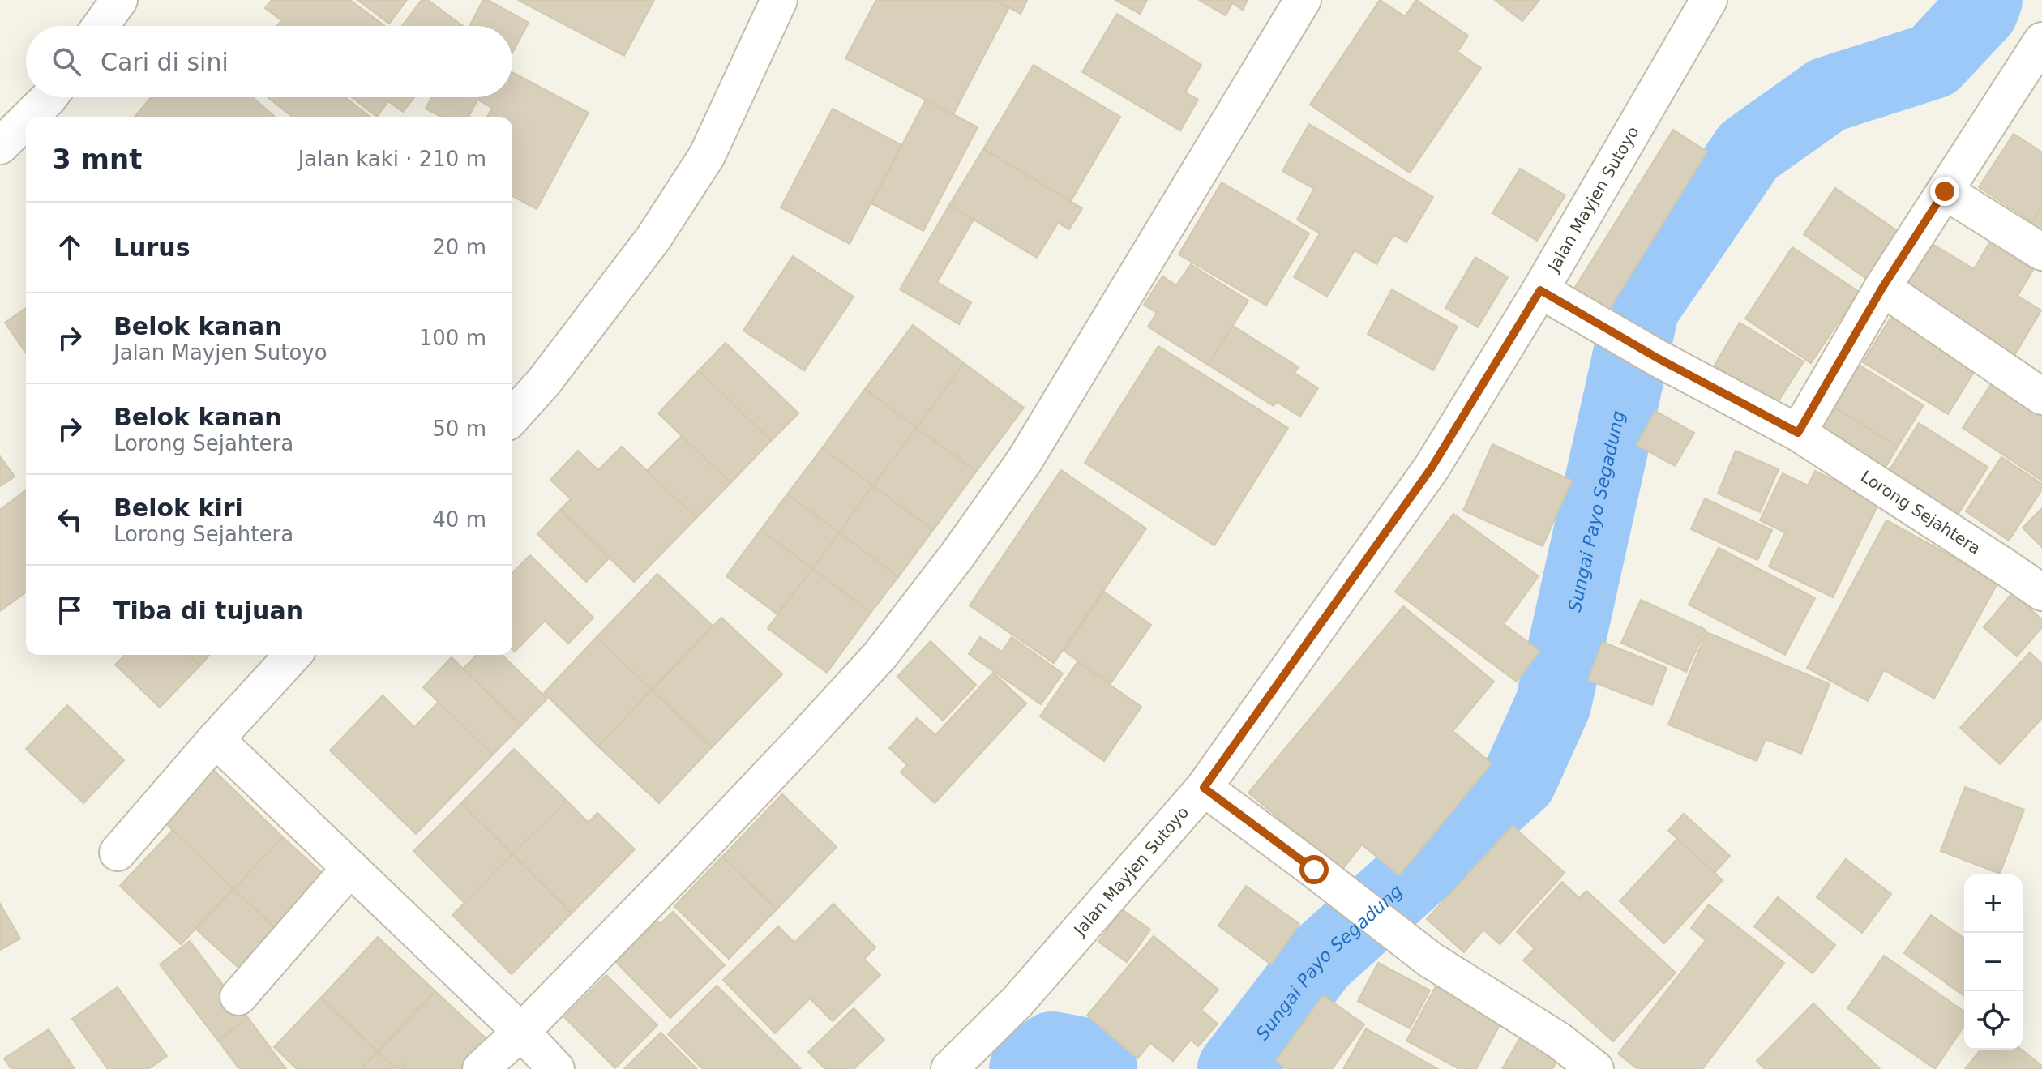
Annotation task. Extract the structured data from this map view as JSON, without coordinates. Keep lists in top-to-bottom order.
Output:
{
  "streets": {
    "street": ["Jalan Mayjen Sutoyo", "Lorong Sejahtera"]
  },
  "crossings": [
    ["Jalan Mayjen Sutoyo", "Lorong Sejahtera"]
  ],
  "water": ["Sungai Payo Segadung"],
  "page": {
    "search": "Cari di sini",
    "heading": ["3 mnt", "Jalan kaki · 210 m"],
    "list": [
      ["Lurus", "20 m"],
      ["Belok kanan", "Jalan Mayjen Sutoyo", "100 m"],
      ["Belok kanan", "Lorong Sejahtera", "50 m"],
      ["Belok kiri", "Lorong Sejahtera", "40 m"],
      "Tiba di tujuan"
    ],
    "map_buttons": ["+", "−"]
  }
}
